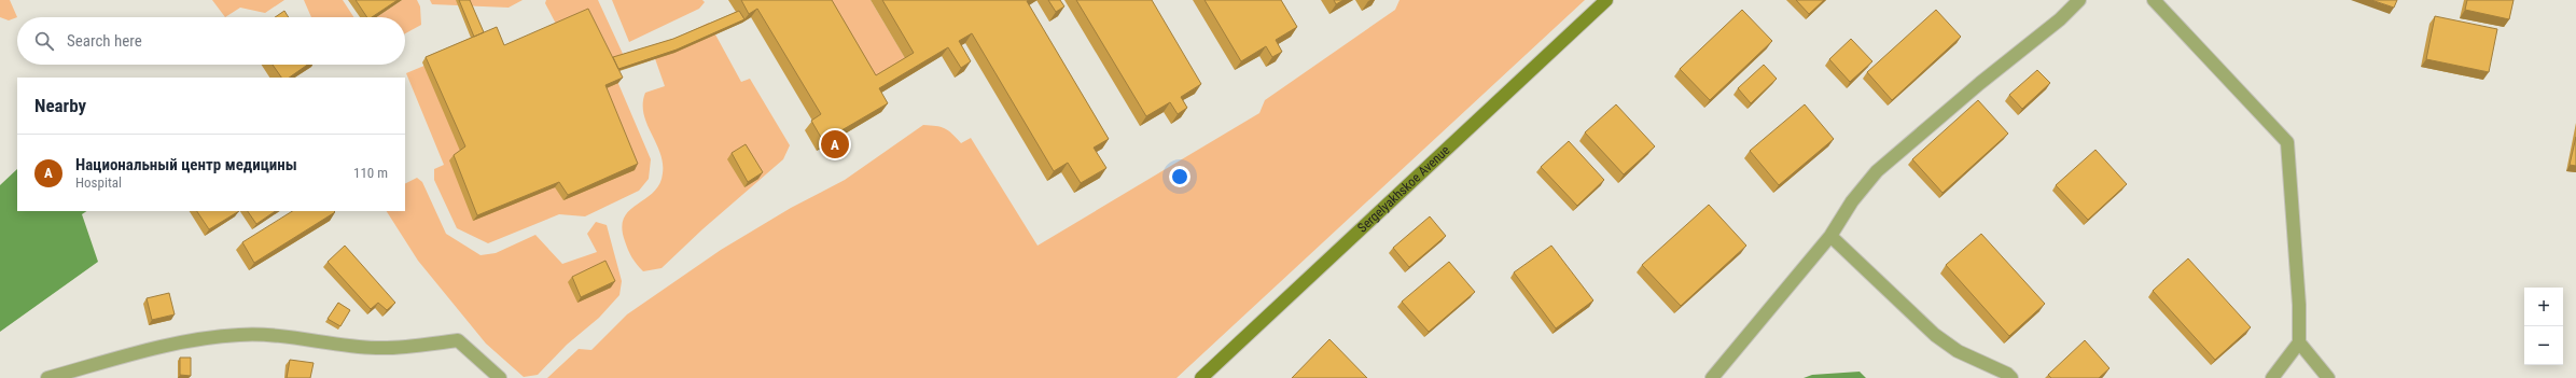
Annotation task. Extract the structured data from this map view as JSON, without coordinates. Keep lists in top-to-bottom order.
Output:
{
  "streets": {
    "main road": ["Sergelyakhskoe Avenue"]
  },
  "page": {
    "search": "Search here",
    "heading": "Nearby",
    "pins": "A",
    "list": [
      {
        "mark": "A",
        "name": "Национальный центр медицины",
        "note": "Hospital",
        "value": "110 m"
      }
    ],
    "map_buttons": ["+", "−"]
  }
}
